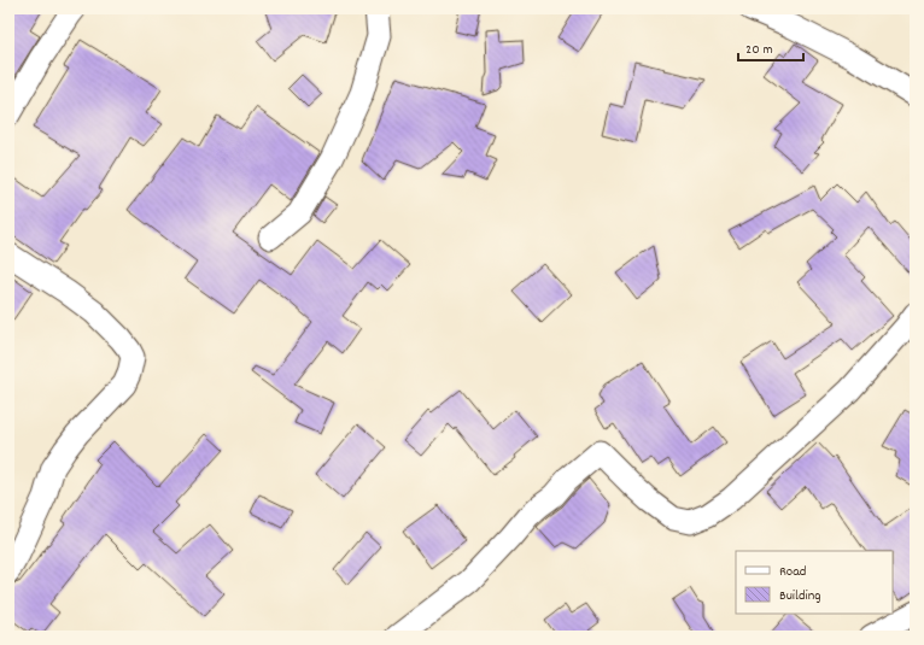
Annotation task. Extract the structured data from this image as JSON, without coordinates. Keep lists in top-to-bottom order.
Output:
{
  "legend": ["Road", "Building"],
  "scale_bar": "20 m"
}
